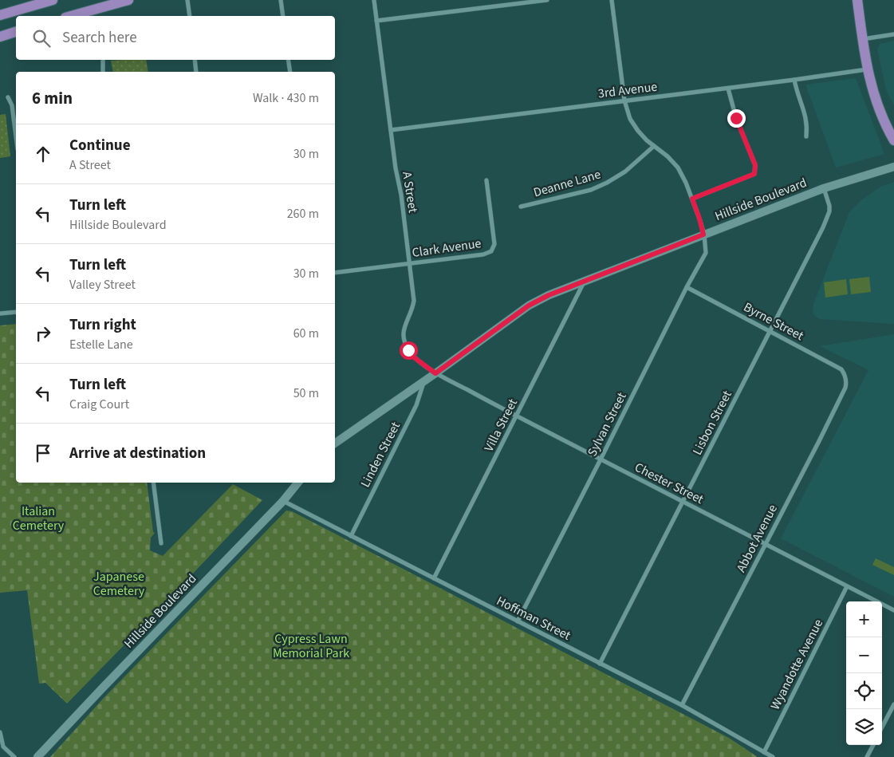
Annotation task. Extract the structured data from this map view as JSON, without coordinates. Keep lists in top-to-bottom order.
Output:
{
  "streets": {
    "main road": ["Hillside Boulevard"],
    "street": [
      "3rd Avenue",
      "Deanne Lane",
      "A Street",
      "Clark Avenue",
      "Byrne Street",
      "Lisbon Street",
      "Sylvan Street",
      "Villa Street",
      "Linden Street",
      "Chester Street",
      "Abbot Avenue",
      "Hoffman Street",
      "Wyandotte Avenue"
    ]
  },
  "crossings": [
    ["3rd Avenue", "A Street"],
    ["3rd Avenue", "Sylvan Street"],
    ["Deanne Lane", "Sylvan Street"],
    ["A Street", "Hillside Boulevard"],
    ["A Street", "Clark Avenue"],
    ["A Street", "Chester Street"],
    ["Hillside Boulevard", "Lisbon Street"],
    ["Hillside Boulevard", "Sylvan Street"],
    ["Hillside Boulevard", "Villa Street"],
    ["Hillside Boulevard", "Linden Street"],
    ["Hillside Boulevard", "Chester Street"],
    ["Hillside Boulevard", "Hoffman Street"],
    ["Byrne Street", "Lisbon Street"],
    ["Byrne Street", "Sylvan Street"],
    ["Byrne Street", "Abbot Avenue"],
    ["Lisbon Street", "Chester Street"],
    ["Lisbon Street", "Hoffman Street"],
    ["Sylvan Street", "Chester Street"],
    ["Sylvan Street", "Hoffman Street"],
    ["Villa Street", "Chester Street"],
    ["Villa Street", "Hoffman Street"],
    ["Linden Street", "Hoffman Street"],
    ["Chester Street", "Abbot Avenue"],
    ["Chester Street", "Wyandotte Avenue"],
    ["Abbot Avenue", "Hoffman Street"],
    ["Hoffman Street", "Wyandotte Avenue"]
  ],
  "parks": ["Italian Cemetery", "Japanese Cemetery", "Cypress Lawn Memorial Park"],
  "page": {
    "search": "Search here",
    "heading": ["6 min", "Walk · 430 m"],
    "list": [
      ["Continue", "A Street", "30 m"],
      ["Turn left", "Hillside Boulevard", "260 m"],
      ["Turn left", "Valley Street", "30 m"],
      ["Turn right", "Estelle Lane", "60 m"],
      ["Turn left", "Craig Court", "50 m"],
      "Arrive at destination"
    ],
    "map_buttons": ["+", "−"]
  }
}
